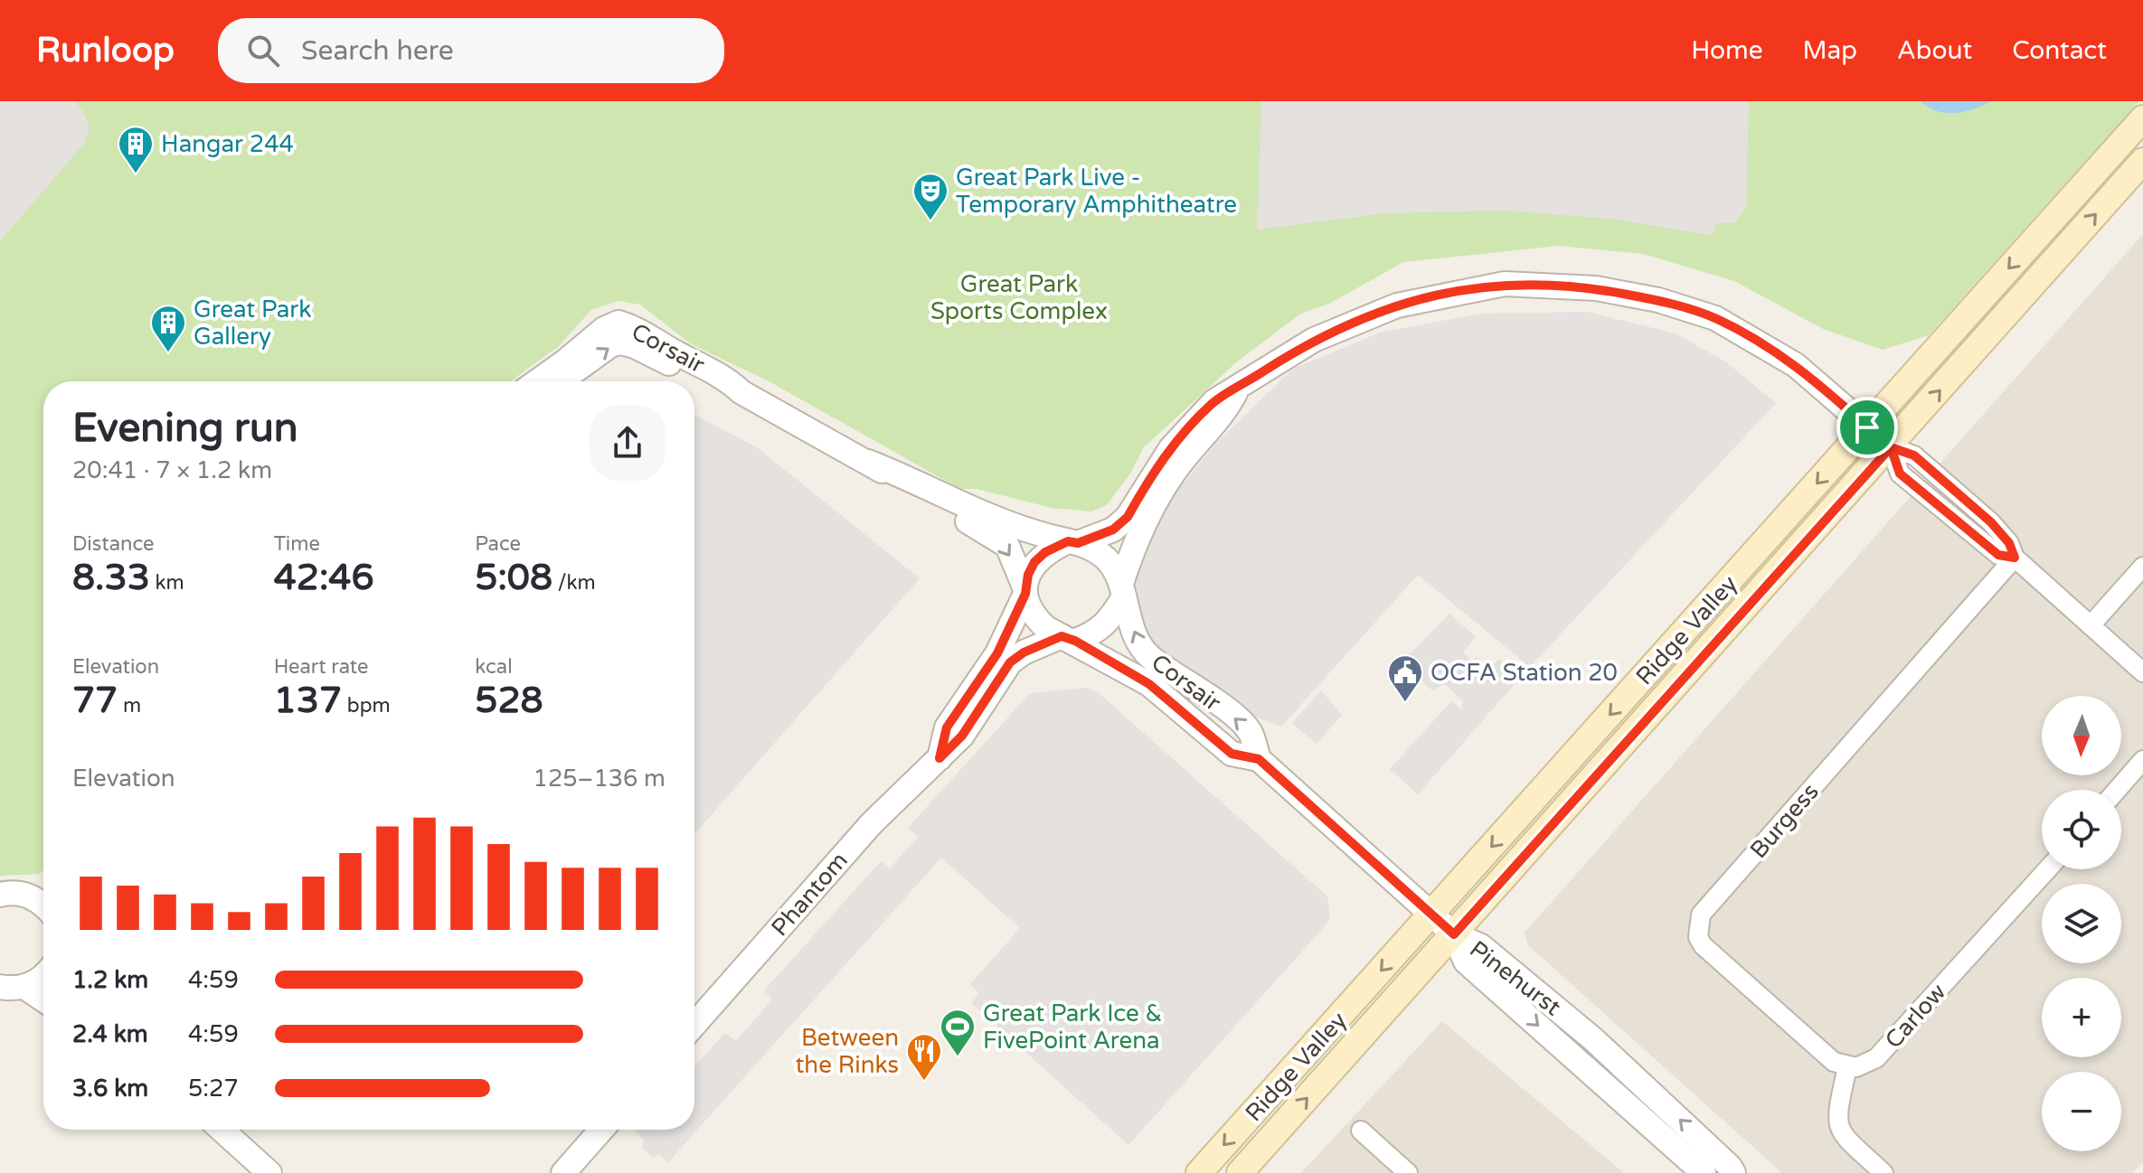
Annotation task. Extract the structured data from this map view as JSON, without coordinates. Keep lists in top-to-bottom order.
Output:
{
  "streets": {
    "main road": ["Ridge Valley"],
    "street": [
      "Corsair",
      "Burgess",
      "Phantom",
      "Pinehurst",
      "Carlow"
    ]
  },
  "crossings": [
    ["Corsair", "Ridge Valley"],
    ["Corsair", "Phantom"],
    ["Corsair", "Pinehurst"],
    ["Ridge Valley", "Pinehurst"],
    ["Burgess", "Carlow"]
  ],
  "parks": ["Great Park Sports Complex"],
  "places": {
    "building": ["Hangar 244", "Great Park Gallery"],
    "theatre": ["Great Park Live - Temporary Amphitheatre"],
    "public building": ["OCFA Station 20"],
    "sports": ["Great Park Ice & FivePoint Arena"],
    "restaurant": ["Between the Rinks"]
  },
  "north": "bottom",
  "page": {
    "header": "Runloop",
    "search": "Search here",
    "nav": [
      "Home",
      "Map",
      "About",
      "Contact"
    ],
    "heading": ["Evening run", "20:41 · 7 × 1.2 km"],
    "stats": [
      ["Distance", "8.33 km"],
      ["Time", "42:46"],
      ["Pace", "5:08 /km"],
      ["Elevation", "77 m"],
      ["Heart rate", "137 bpm"],
      ["kcal", "528"]
    ],
    "map_buttons": ["+", "−"],
    "chart": ["Elevation", "125–136 m"],
    "list": [
      {
        "name": "1.2 km",
        "note": "4:59"
      },
      {
        "name": "2.4 km",
        "note": "4:59"
      },
      {
        "name": "3.6 km",
        "note": "5:27"
      }
    ]
  }
}
